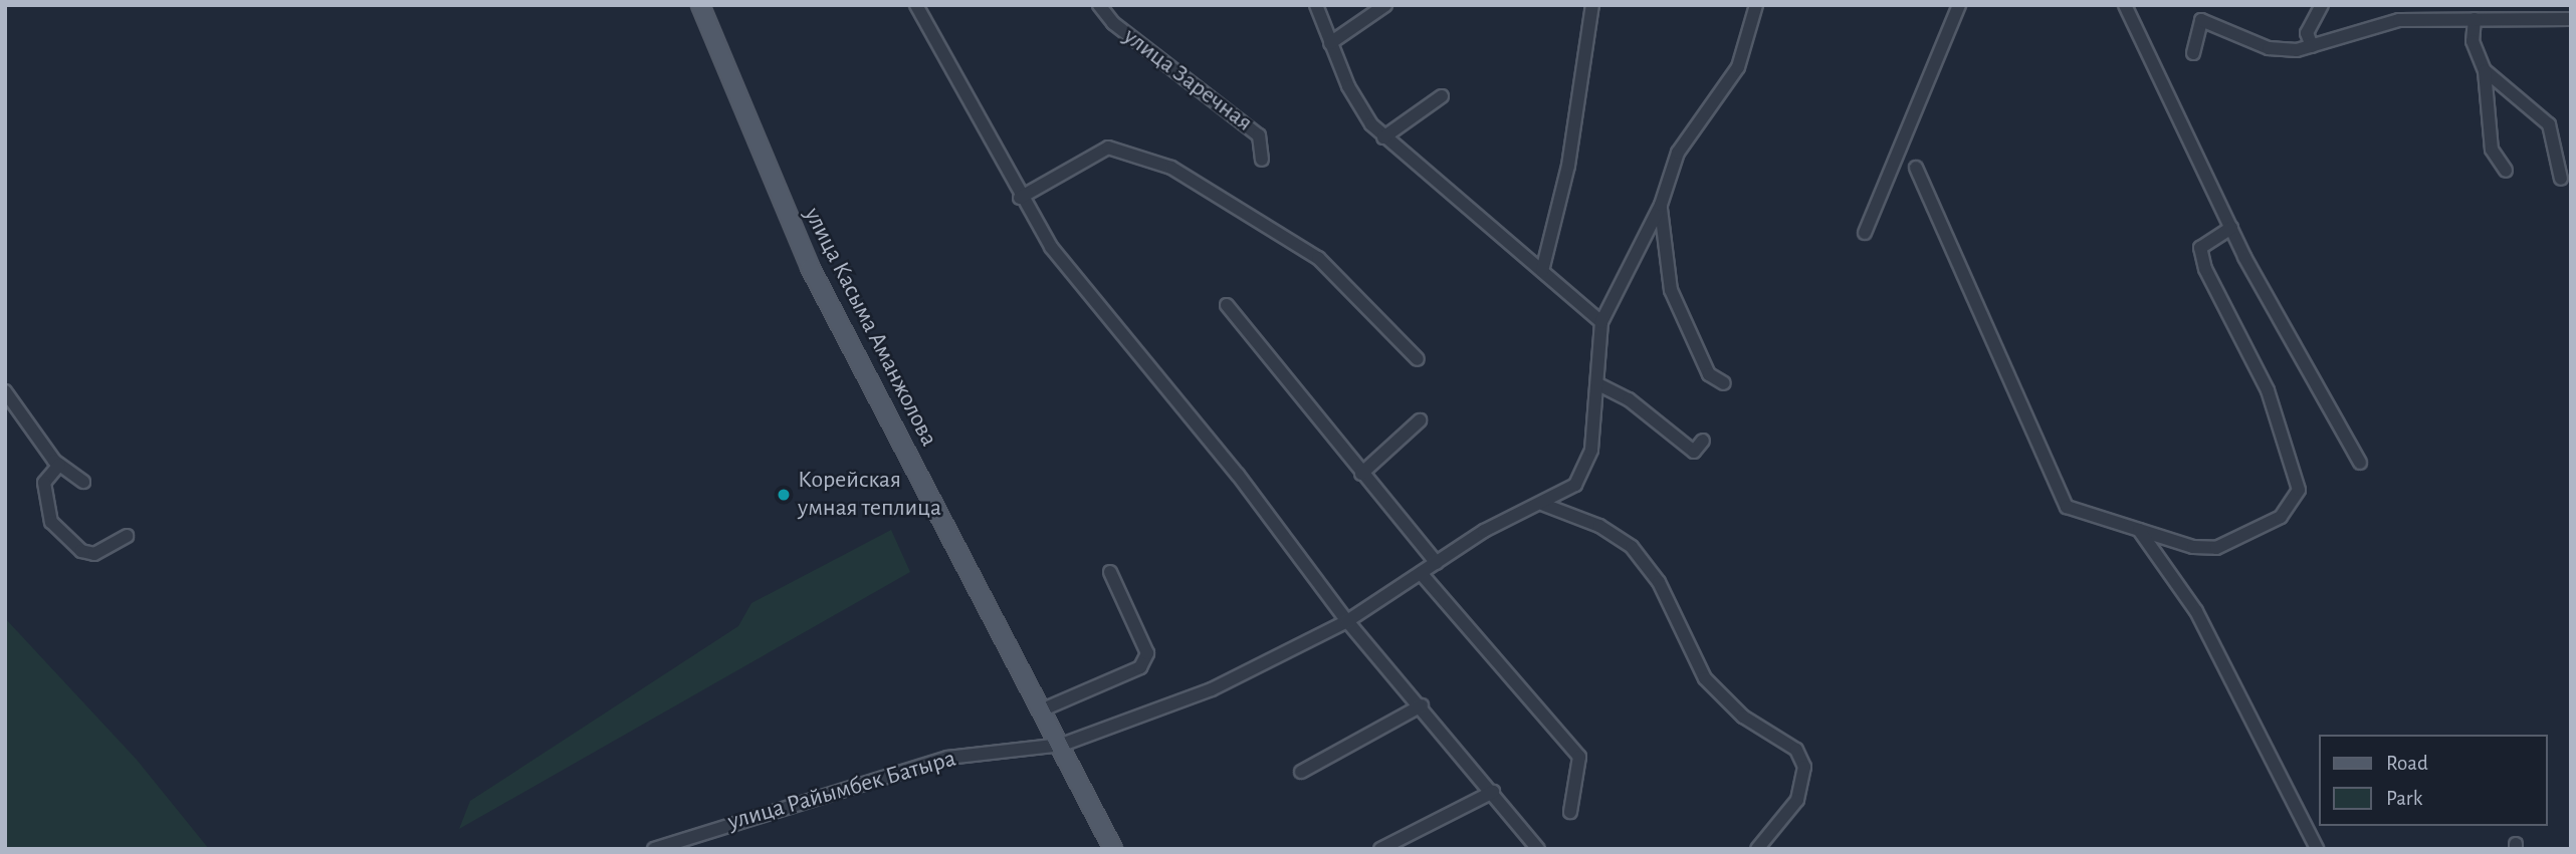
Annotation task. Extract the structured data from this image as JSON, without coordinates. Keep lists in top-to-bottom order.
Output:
{
  "streets": {
    "main road": ["улица Касыма Аманжолова"],
    "street": ["улица Заречная", "улица Райымбек Батыра"]
  },
  "crossings": [
    ["улица Касыма Аманжолова", "улица Райымбек Батыра"]
  ],
  "places": ["Корейская умная теплица"],
  "legend": ["Road", "Park"]
}
